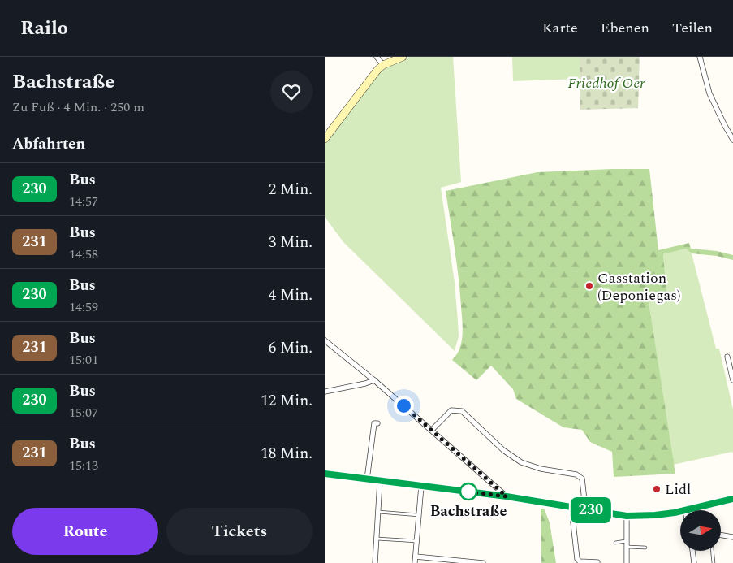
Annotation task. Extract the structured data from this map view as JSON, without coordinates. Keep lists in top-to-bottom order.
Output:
{
  "parks": ["Friedhof Oer"],
  "places": ["Gasstation (Deponiegas)", "Lidl", "Bachstraße"],
  "lines": ["bus line 230"],
  "north": "right",
  "page": {
    "header": "Railo",
    "nav": ["Karte", "Ebenen", "Teilen"],
    "heading": [
      ["Bachstraße", "Zu Fuß · 4 Min. · 250 m"],
      "Abfahrten"
    ],
    "on_map": "230",
    "list": [
      {
        "mark": "230",
        "name": "Bus",
        "note": "14:57",
        "value": "2 Min."
      },
      {
        "mark": "231",
        "name": "Bus",
        "note": "14:58",
        "value": "3 Min."
      },
      {
        "mark": "230",
        "name": "Bus",
        "note": "14:59",
        "value": "4 Min."
      },
      {
        "mark": "231",
        "name": "Bus",
        "note": "15:01",
        "value": "6 Min."
      },
      {
        "mark": "230",
        "name": "Bus",
        "note": "15:07",
        "value": "12 Min."
      },
      {
        "mark": "231",
        "name": "Bus",
        "note": "15:13",
        "value": "18 Min."
      }
    ],
    "buttons": ["Route", "Tickets"]
  }
}
